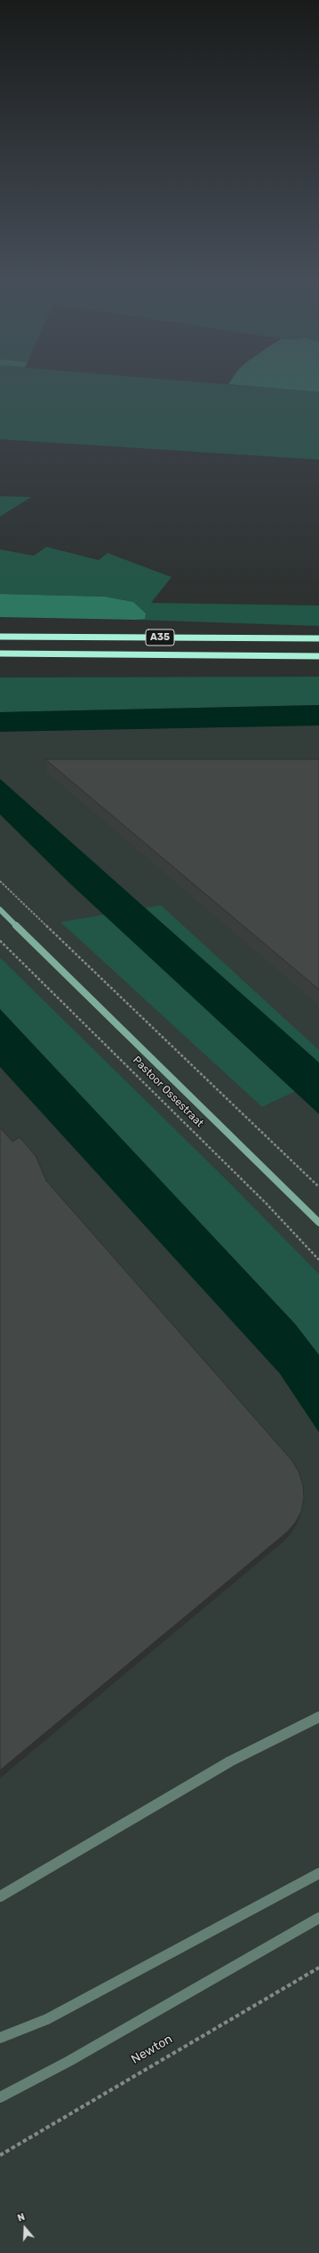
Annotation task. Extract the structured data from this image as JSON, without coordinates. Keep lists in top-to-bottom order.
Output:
{
  "streets": {
    "highway": ["A35"],
    "main road": ["Pastoor Ossestraat"],
    "path": ["Newton"]
  },
  "north": "top"
}
